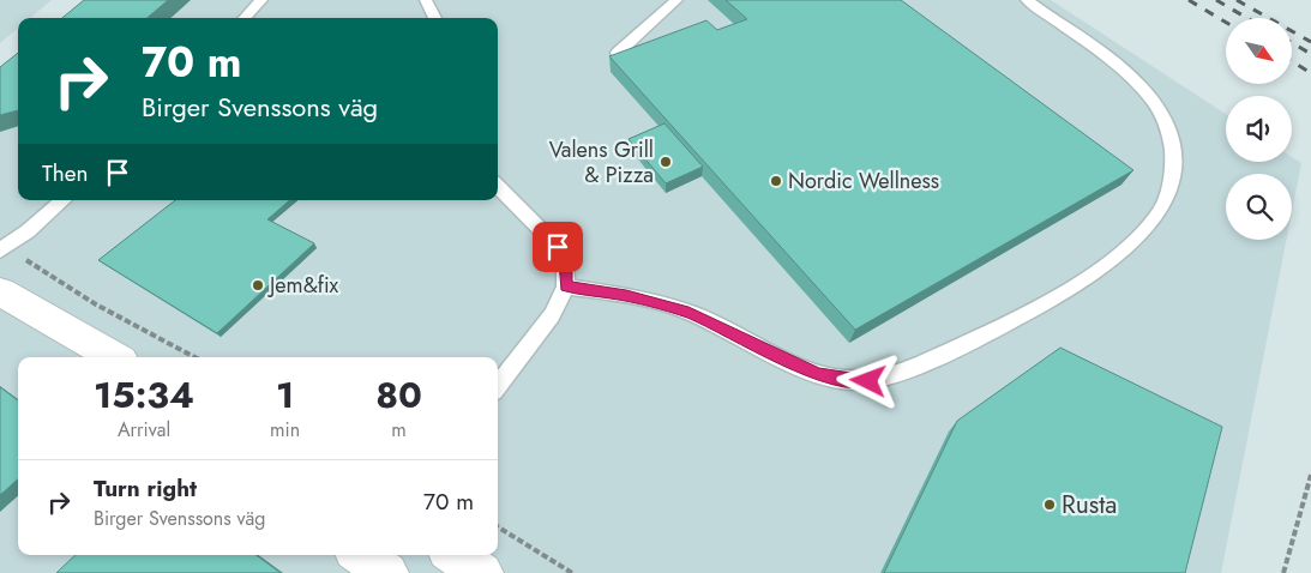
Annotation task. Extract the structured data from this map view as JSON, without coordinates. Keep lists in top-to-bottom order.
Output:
{
  "places": [
    "Valens Grill & Pizza",
    "Nordic Wellness",
    "Jem&fix",
    "Rusta"
  ],
  "north": "bottom right",
  "page": {
    "turn": ["70 m", "Birger Svenssons väg"],
    "then": "Then",
    "eta": [
      "15:34",
      "Arrival",
      "1",
      "min",
      "80",
      "m"
    ],
    "list": [
      {
        "name": "Turn right",
        "note": "Birger Svenssons väg",
        "value": "70 m"
      }
    ]
  }
}
